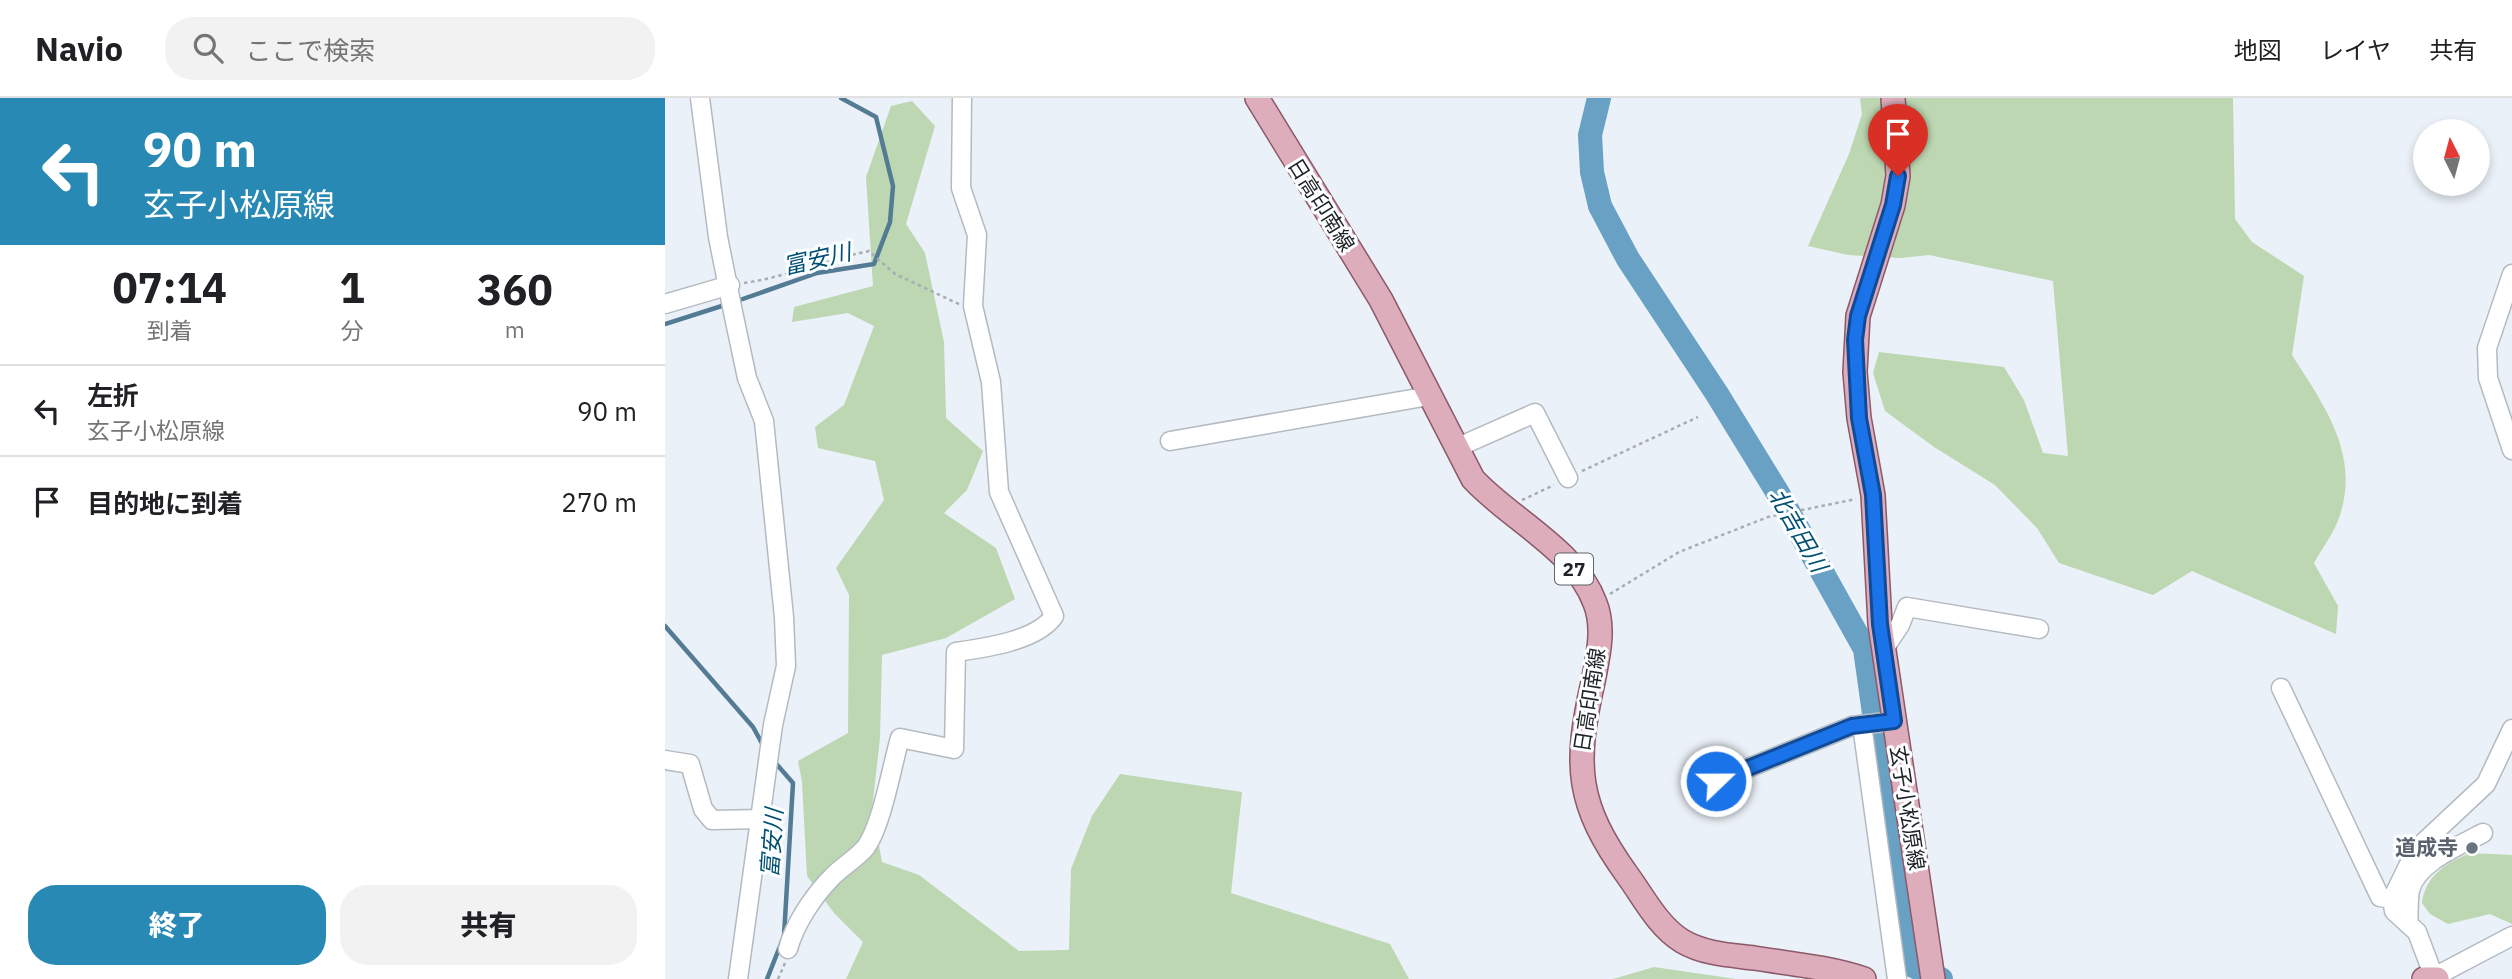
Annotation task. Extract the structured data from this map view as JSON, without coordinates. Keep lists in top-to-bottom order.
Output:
{
  "streets": {
    "main road": ["日高印南線", "27", "玄子小松原線"]
  },
  "water": ["富安川", "北吉田川"],
  "places": ["道成寺"],
  "north": "top",
  "page": {
    "header": "Navio",
    "search": "ここで検索",
    "nav": ["地図", "レイヤ", "共有"],
    "turn": ["90 m", "玄子小松原線"],
    "eta": [
      "07:14",
      "到着",
      "1",
      "分",
      "360",
      "m"
    ],
    "list": [
      {
        "name": "左折",
        "note": "玄子小松原線",
        "value": "90 m"
      },
      {
        "name": "目的地に到着",
        "value": "270 m"
      }
    ],
    "buttons": ["終了", "共有"]
  }
}
